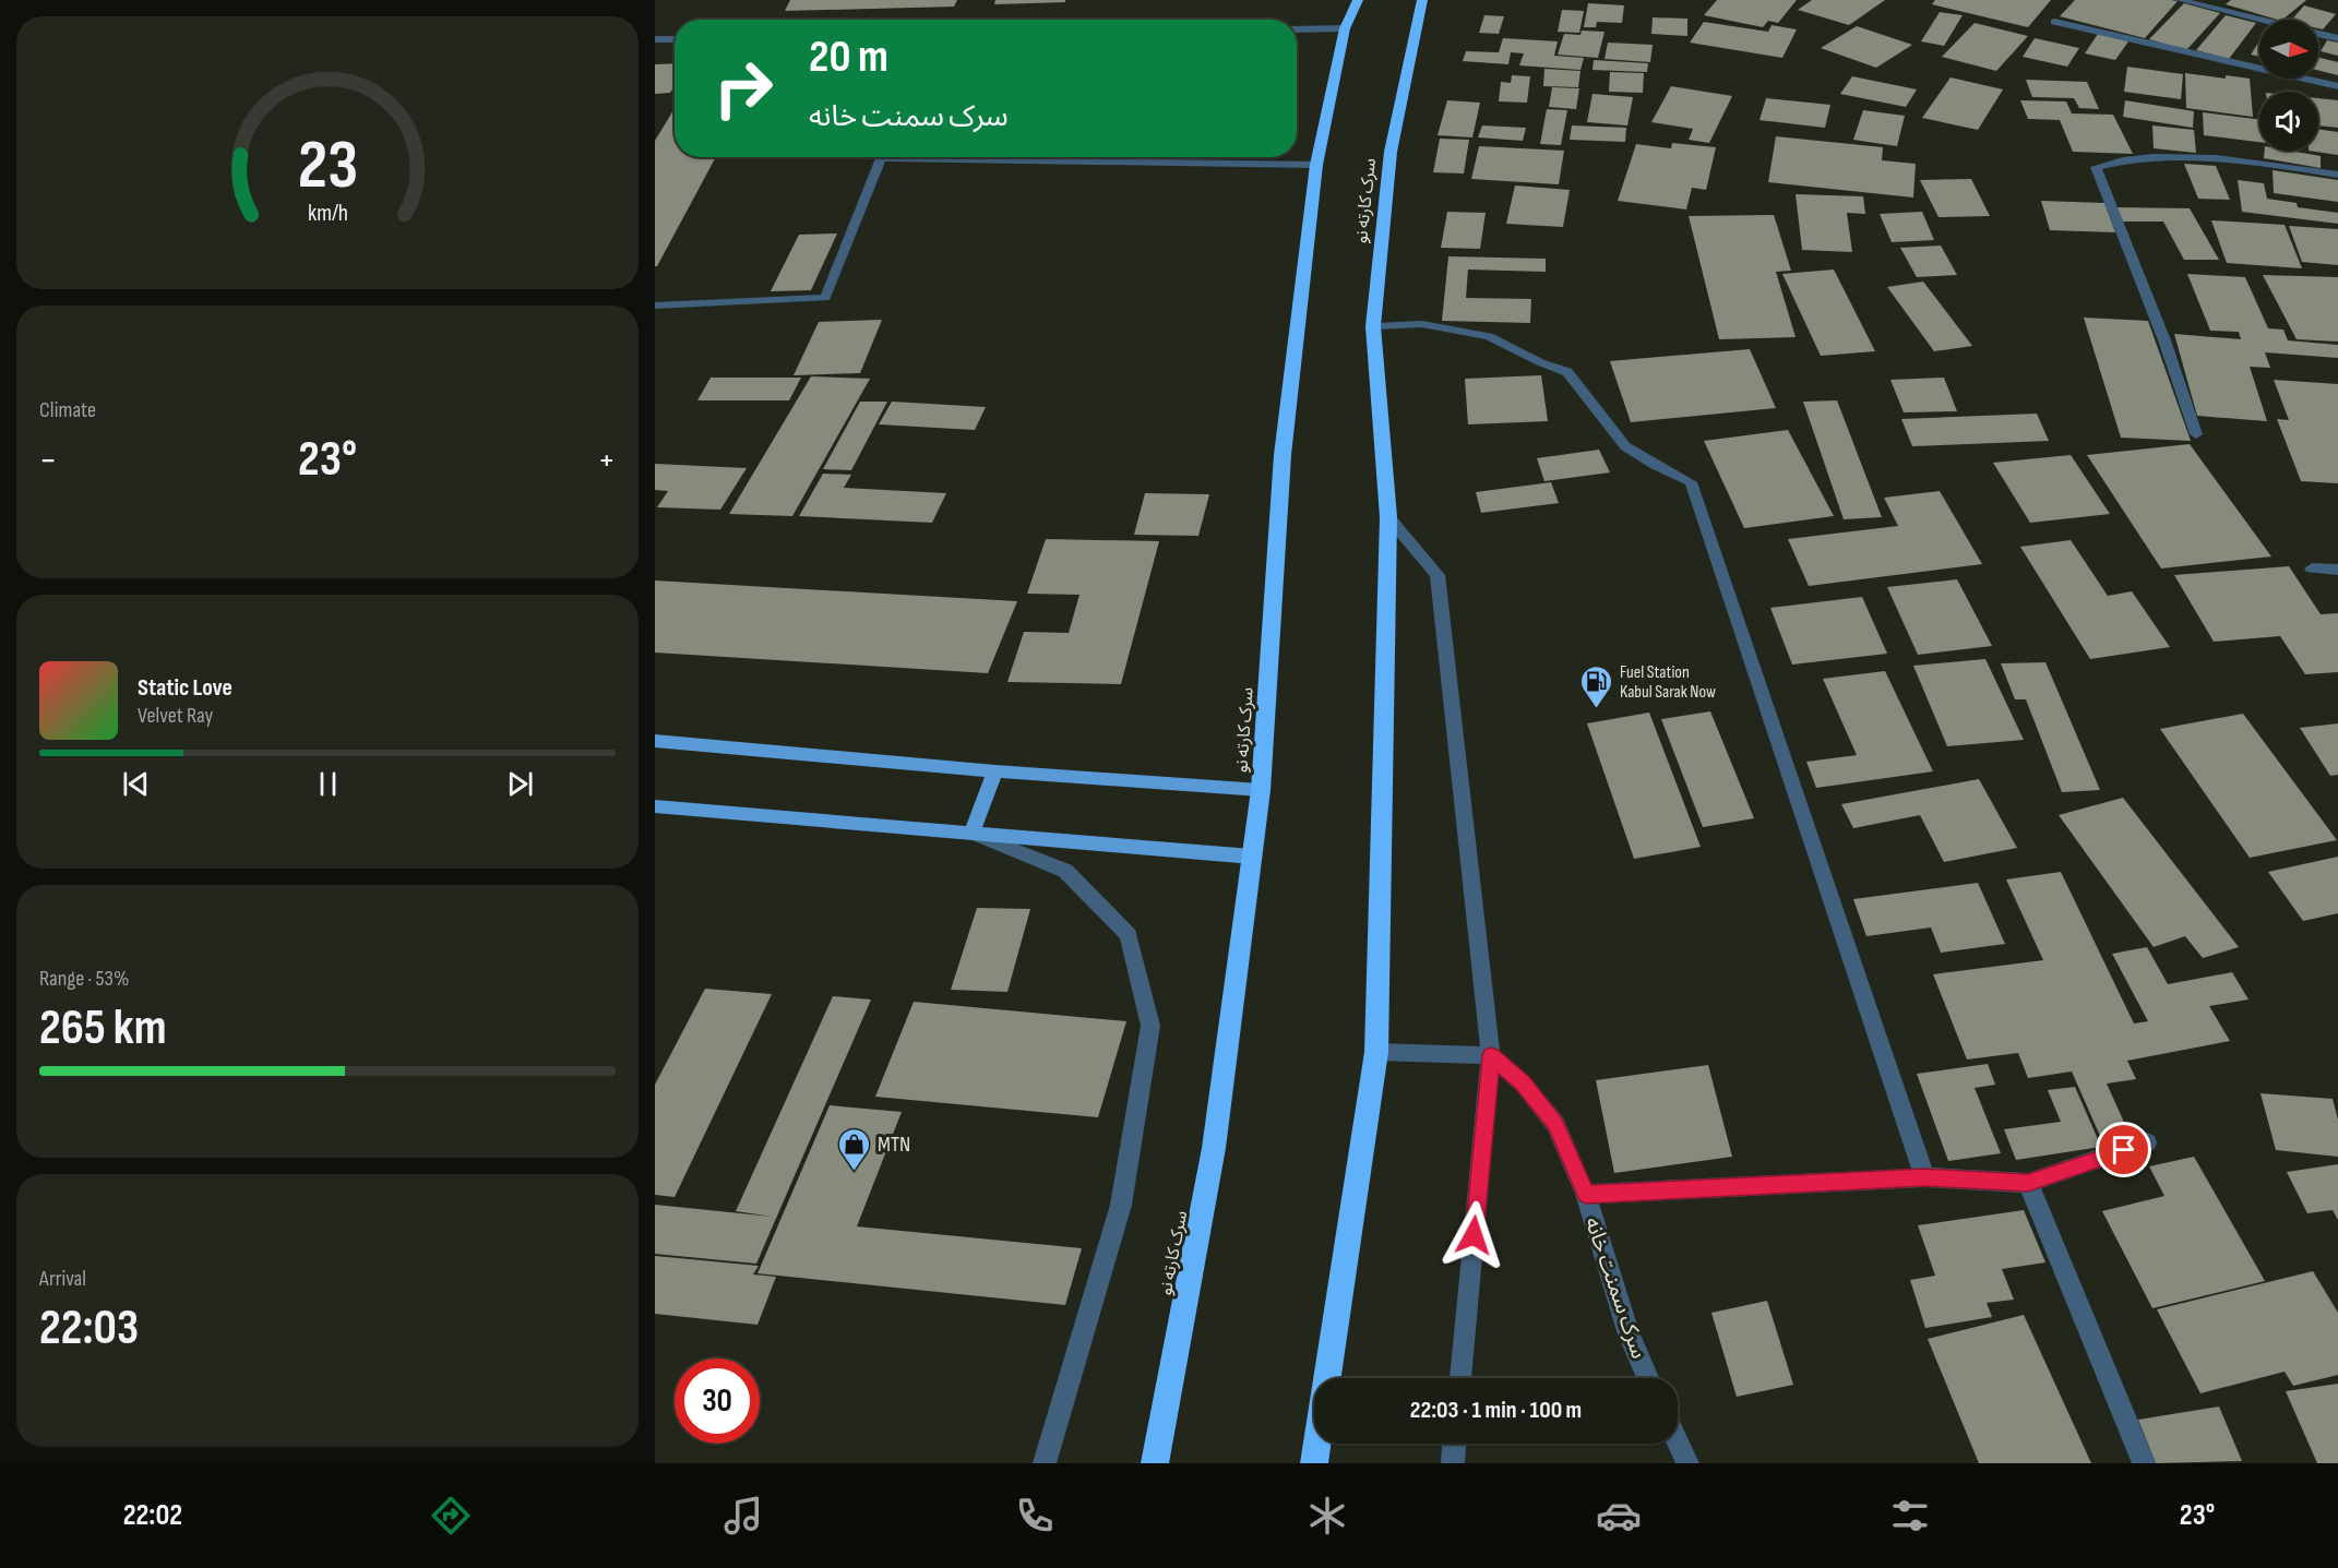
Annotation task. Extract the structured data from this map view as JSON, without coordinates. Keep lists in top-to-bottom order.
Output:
{
  "streets": {
    "highway": ["سرک کارته نو"],
    "street": ["سرک سمنت خانه"]
  },
  "places": {
    "fuel station": ["Fuel Station Kabul Sarak Now"],
    "shop": ["MTN"]
  },
  "north": "right",
  "page": {
    "turn": ["20 m", "سرک سمنت خانه"],
    "tile": [
      "Climate",
      ["Range · 53%", "265 km"],
      ["Arrival", "22:03"]
    ],
    "heat": ["−", "23°", "+"],
    "song": ["Static Love", "Velvet Ray"],
    "limit": "30",
    "trip": "22:03 · 1 min · 100 m",
    "tabs": ["22:02", "23°"],
    "gauge": ["23", "km/h"]
  }
}
